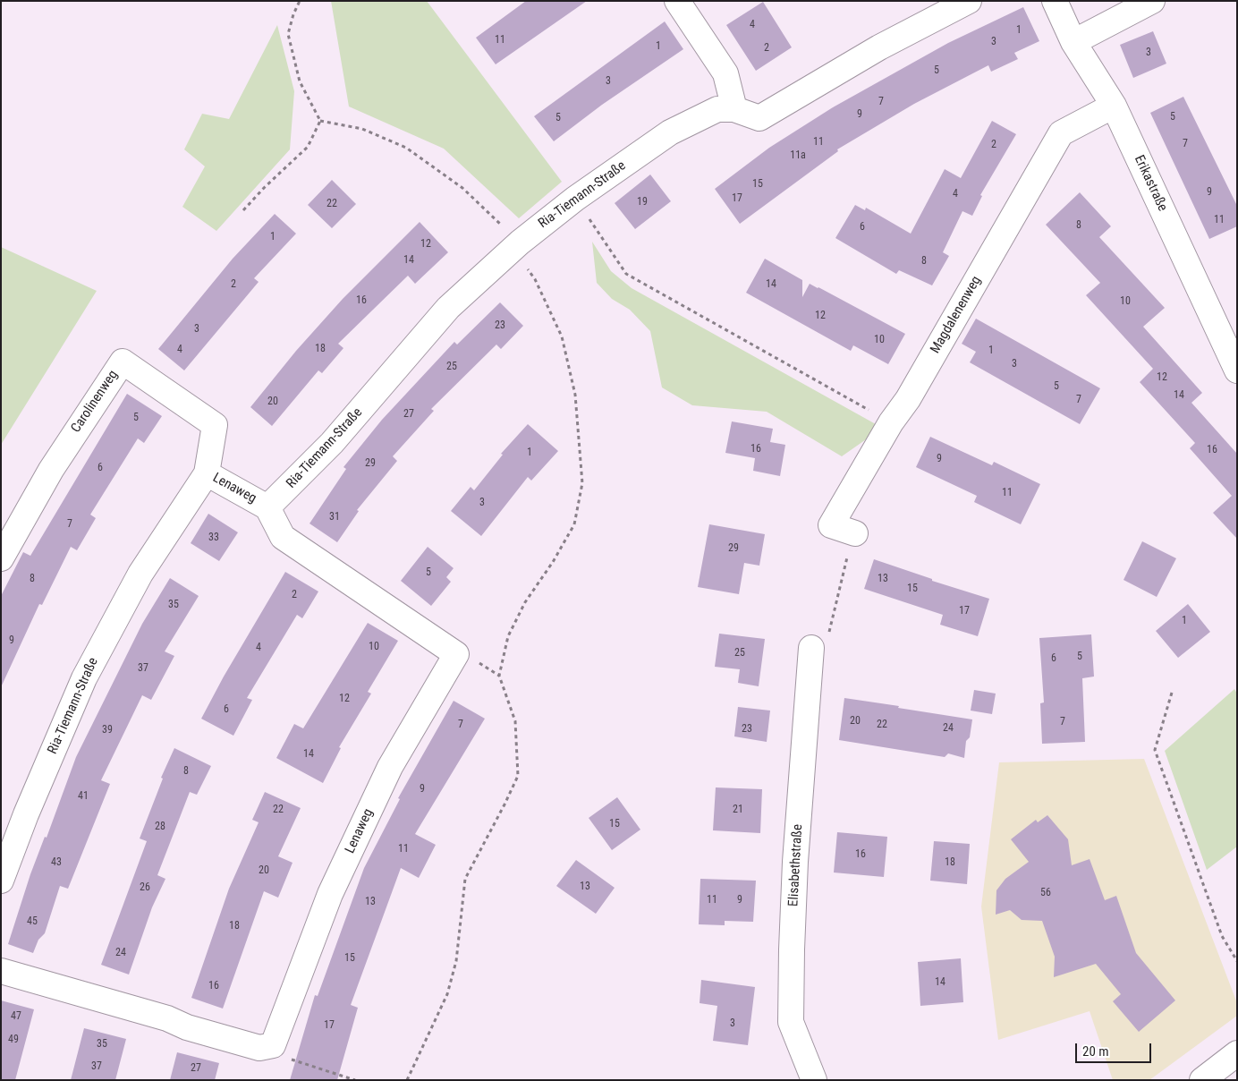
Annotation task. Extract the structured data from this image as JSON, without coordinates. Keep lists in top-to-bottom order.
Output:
{
  "streets": {
    "street": [
      "Erikastraße",
      "Ria-Tiemann-Straße",
      "Magdalenenweg",
      "Carolinenweg",
      "Lenaweg",
      "Elisabethstraße"
    ]
  },
  "crossings": [
    ["Erikastraße", "Magdalenenweg"],
    ["Ria-Tiemann-Straße", "Carolinenweg"],
    ["Ria-Tiemann-Straße", "Lenaweg"],
    ["Carolinenweg", "Lenaweg"]
  ],
  "house_numbers": [
    "4",
    "1",
    "11",
    "3",
    "1",
    "2",
    "3",
    "5",
    "3",
    "7",
    "9",
    "5",
    "5",
    "11",
    "7",
    "2",
    "11a",
    "15",
    "9",
    "4",
    "17",
    "19",
    "22",
    "11",
    "8",
    "6",
    "1",
    "12",
    "14",
    "8",
    "2",
    "14",
    "16",
    "10",
    "12",
    "23",
    "3",
    "10",
    "18",
    "4",
    "1",
    "3",
    "25",
    "12",
    "5",
    "14",
    "7",
    "20",
    "27",
    "5",
    "16",
    "16",
    "1",
    "9",
    "29",
    "6",
    "11",
    "3",
    "31",
    "7",
    "33",
    "29",
    "5",
    "8",
    "13",
    "15",
    "2",
    "35",
    "17",
    "1",
    "9",
    "10",
    "4",
    "25",
    "5",
    "6",
    "37",
    "12",
    "6",
    "20",
    "7",
    "7",
    "22",
    "24",
    "23",
    "39",
    "14",
    "8",
    "9",
    "41",
    "22",
    "21",
    "15",
    "28",
    "11",
    "16",
    "43",
    "18",
    "20",
    "13",
    "26",
    "56",
    "11",
    "9",
    "13",
    "45",
    "18",
    "24",
    "15",
    "14",
    "16",
    "47",
    "3",
    "17",
    "49",
    "35",
    "37",
    "27"
  ],
  "scale_bar": "20 m"
}
